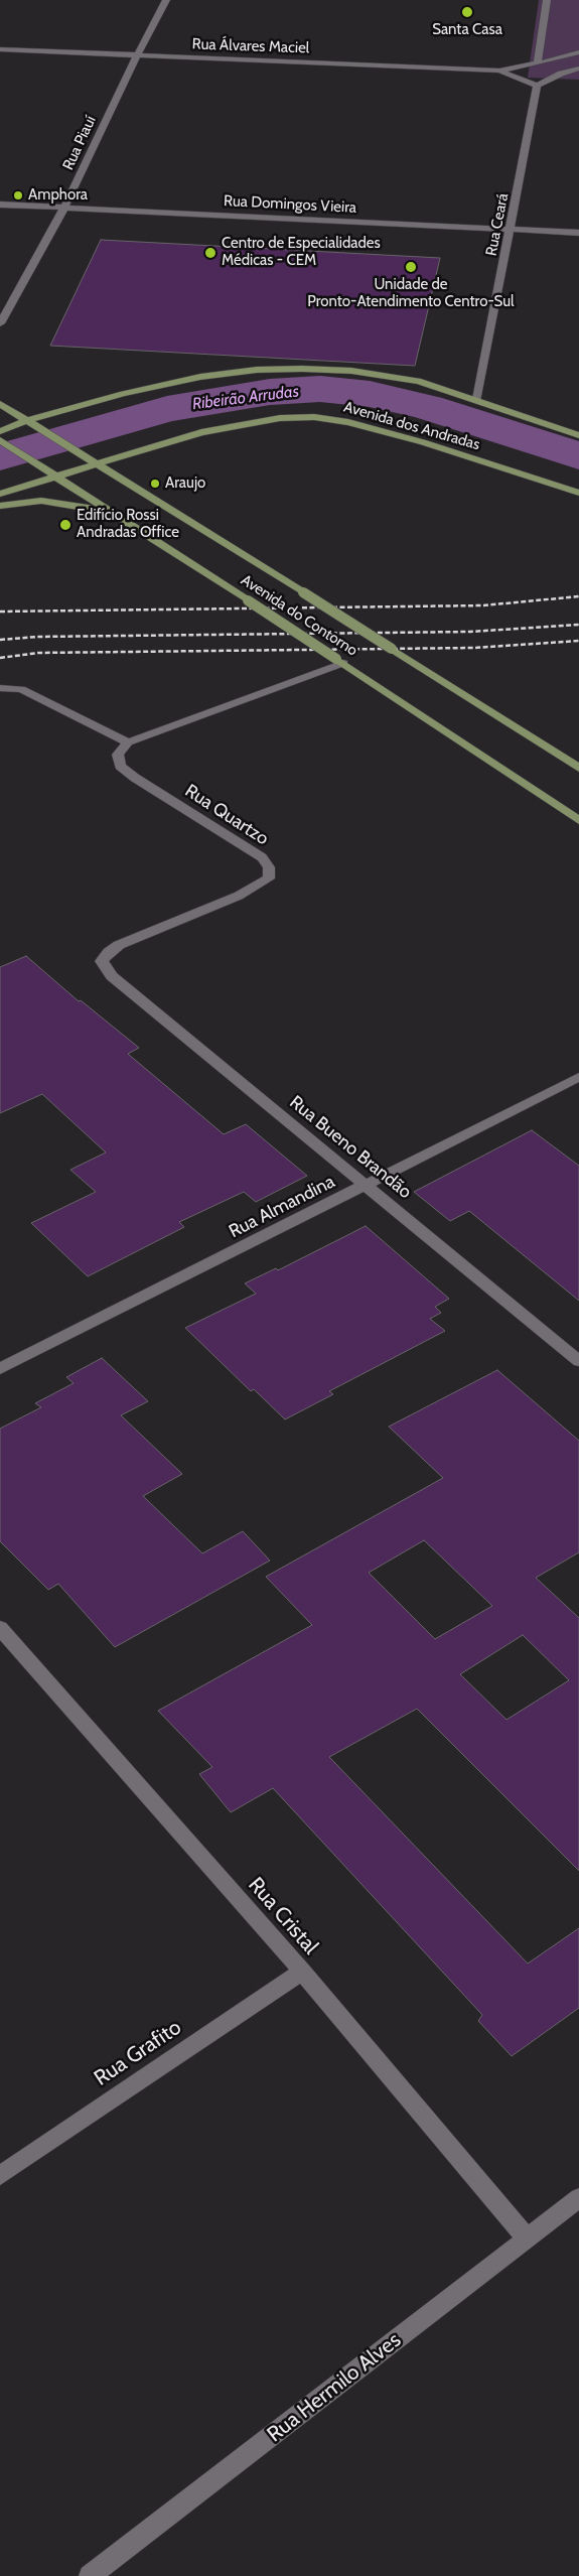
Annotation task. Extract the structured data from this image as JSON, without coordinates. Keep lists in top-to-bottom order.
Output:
{
  "streets": {
    "main road": ["Avenida dos Andradas", "Avenida do Contorno"],
    "street": [
      "Rua Álvares Maciel",
      "Rua Piauí",
      "Rua Domingos Vieira",
      "Rua Ceará",
      "Rua Quartzo",
      "Rua Bueno Brandão",
      "Rua Almandina",
      "Rua Cristal",
      "Rua Grafito",
      "Rua Hermilo Alves"
    ]
  },
  "crossings": [
    ["Rua Álvares Maciel", "Rua Piauí"],
    ["Rua Piauí", "Rua Domingos Vieira"],
    ["Rua Domingos Vieira", "Rua Ceará"],
    ["Avenida dos Andradas", "Avenida do Contorno"],
    ["Rua Quartzo", "Rua Bueno Brandão"],
    ["Rua Bueno Brandão", "Rua Almandina"],
    ["Rua Cristal", "Rua Grafito"],
    ["Rua Cristal", "Rua Hermilo Alves"]
  ],
  "water": ["Ribeirão Arrudas"],
  "places": [
    "Santa Casa",
    "Amphora",
    "Centro de Especialidades Médicas - CEM",
    "Unidade de Pronto-Atendimento Centro-Sul",
    "Araujo",
    "Edifício Rossi Andradas Office"
  ]
}
